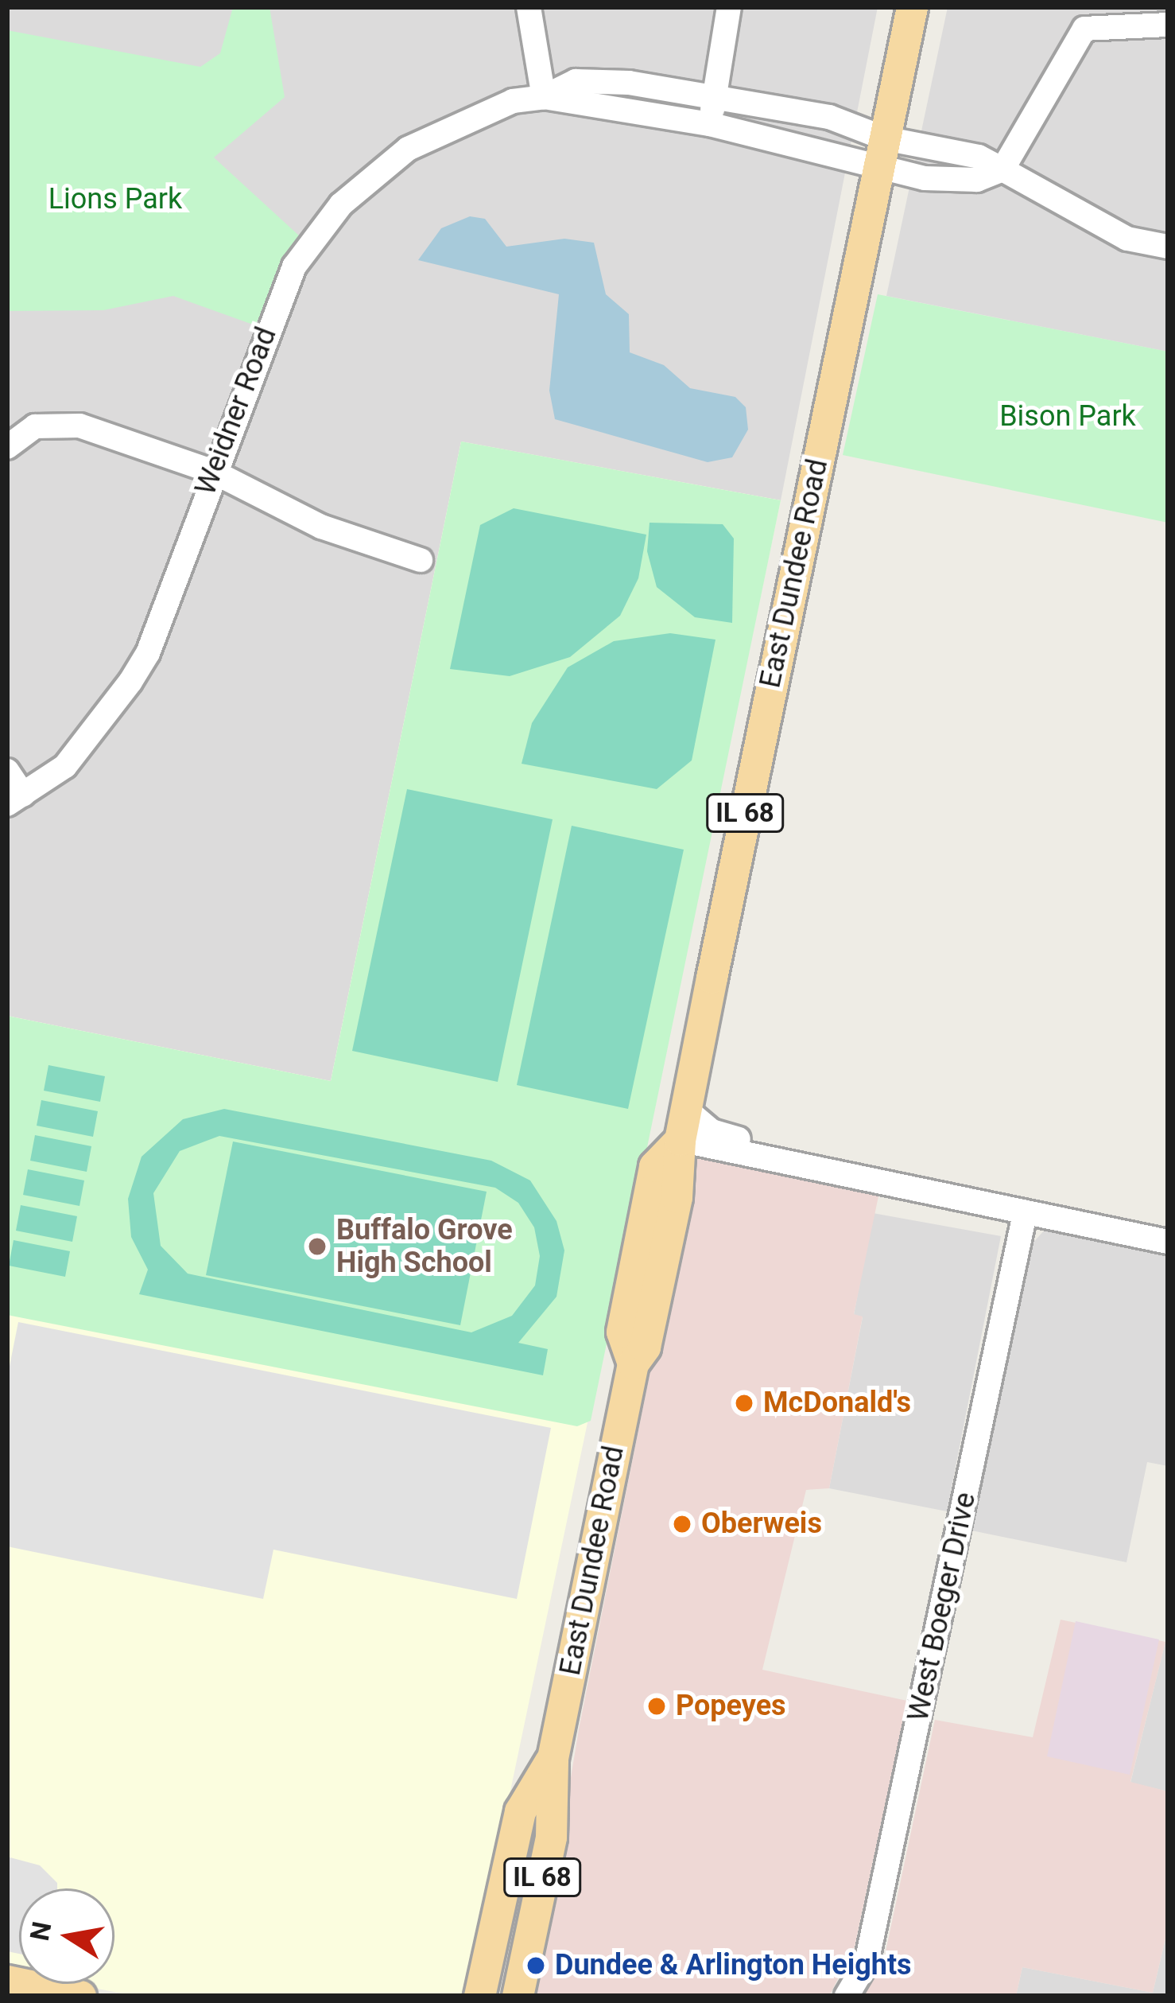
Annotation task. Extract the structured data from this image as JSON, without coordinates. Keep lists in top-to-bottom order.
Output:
{
  "streets": {
    "main road": ["East Dundee Road", "IL 68"],
    "street": ["Weidner Road", "West Boeger Drive"]
  },
  "crossings": [
    ["Weidner Road", "East Dundee Road"]
  ],
  "parks": ["Lions Park", "Bison Park"],
  "places": [
    "Buffalo Grove High School",
    "McDonald's",
    "Oberweis",
    "Popeyes",
    "Dundee & Arlington Heights"
  ],
  "north": "left"
}
